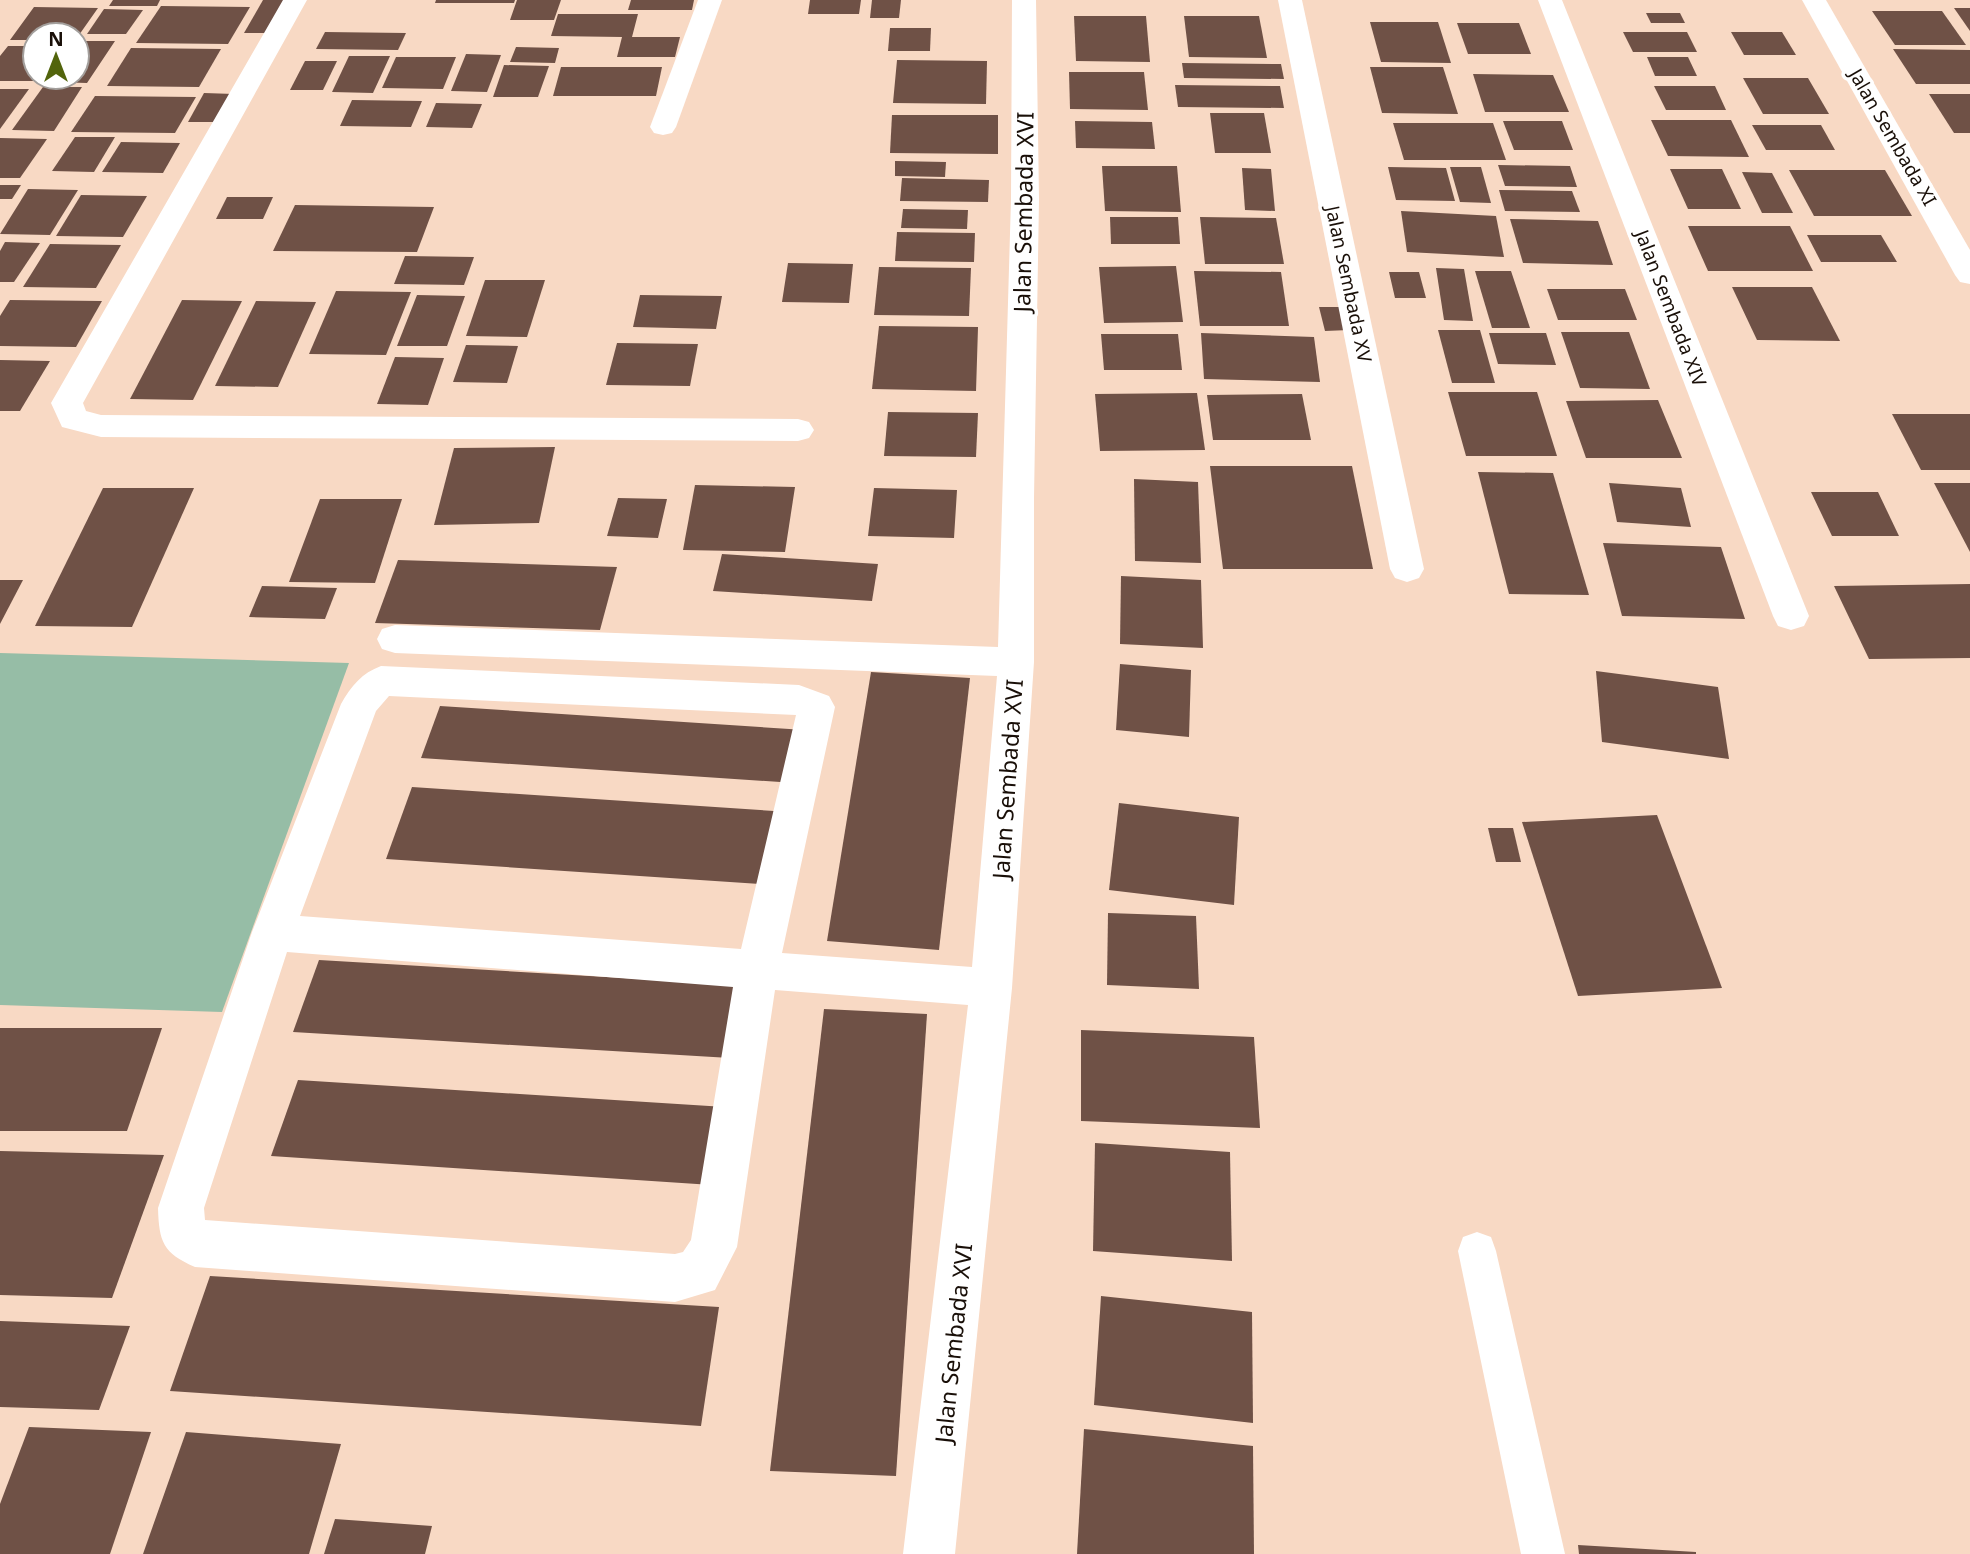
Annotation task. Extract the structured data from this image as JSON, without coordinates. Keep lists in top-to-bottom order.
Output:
{
  "streets": {
    "street": [
      "Jalan Sembada XI",
      "Jalan Sembada XVI",
      "Jalan Sembada XV",
      "Jalan Sembada XIV"
    ]
  },
  "north": "top"
}
